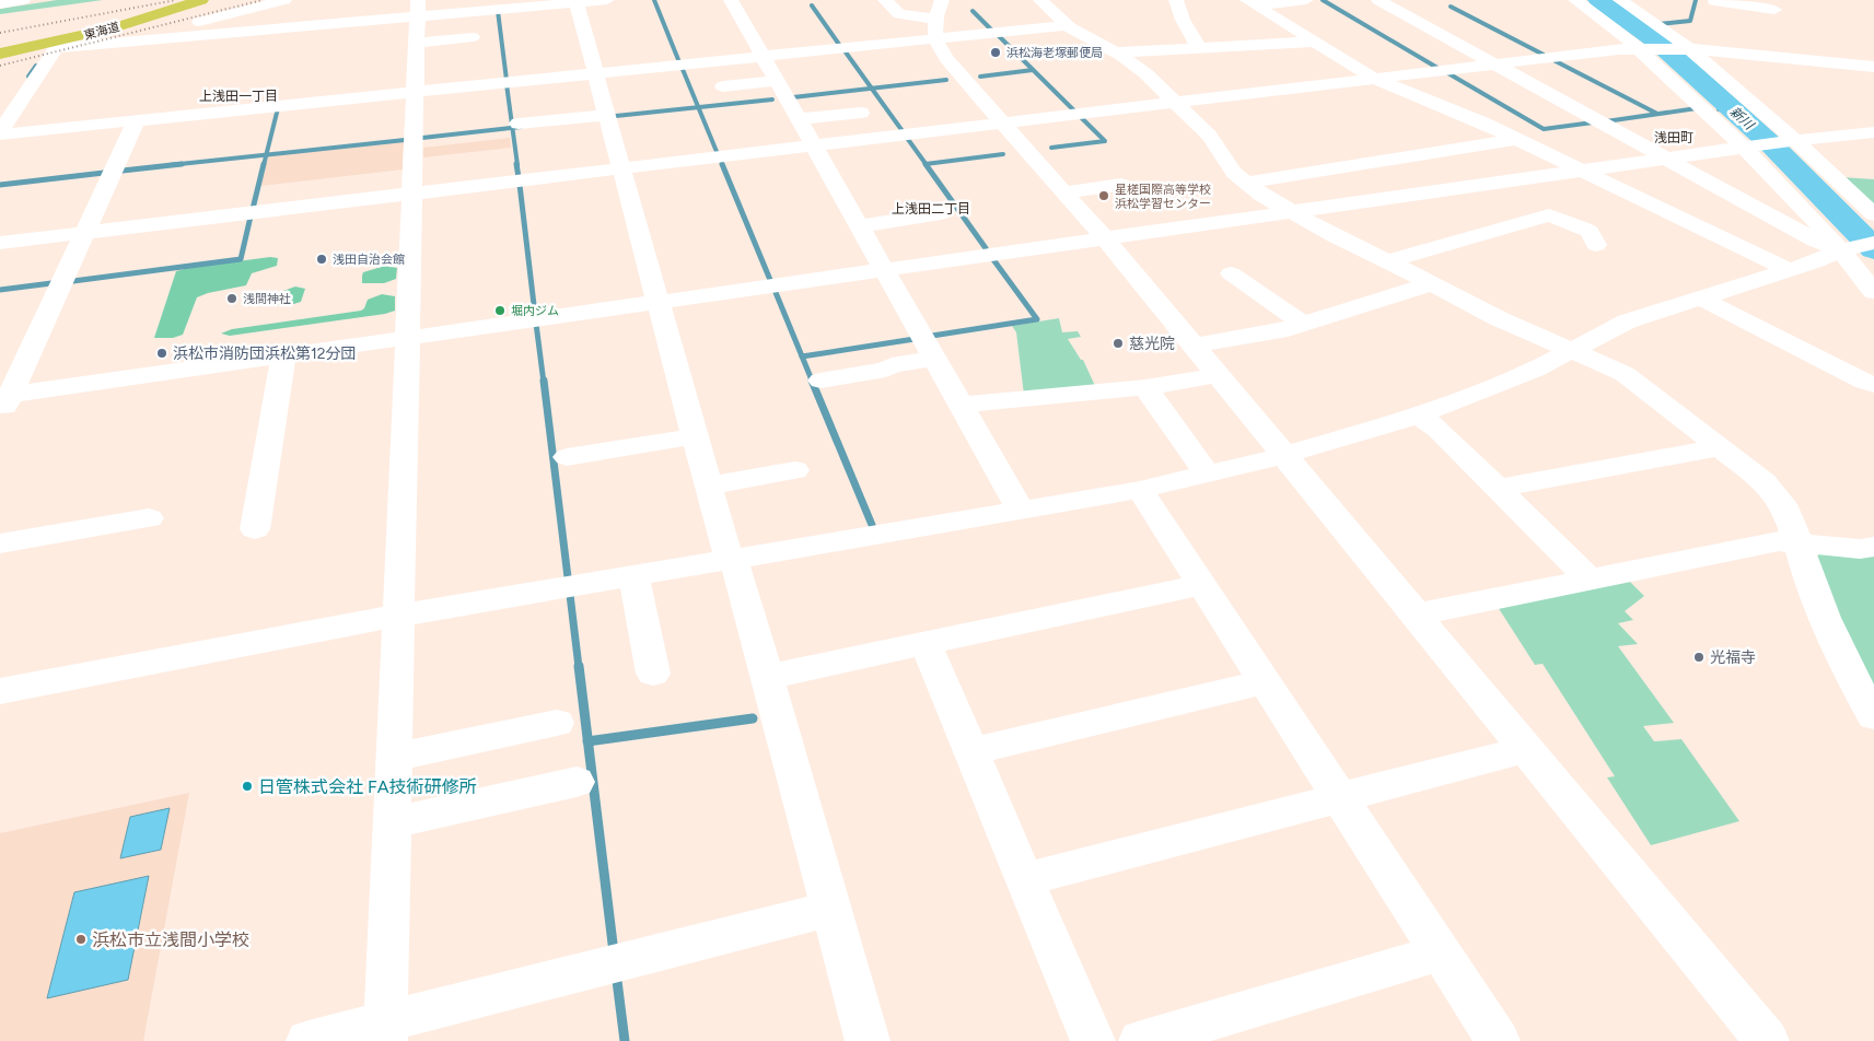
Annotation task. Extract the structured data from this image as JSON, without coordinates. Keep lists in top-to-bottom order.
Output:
{
  "streets": {
    "highway": ["東海道"]
  },
  "districts": ["上浅田一丁目", "浅田町", "上浅田二丁目"],
  "water": ["新川"],
  "places": [
    "浜松海老塚郵便局",
    "星槎国際高等学校 浜松学習センター",
    "浅田自治会館",
    "浅間神社",
    "堀内ジム",
    "慈光院",
    "浜松市消防団浜松第12分団",
    "光福寺",
    "日管株式会社 FA技術研修所",
    "浜松市立浅間小学校"
  ]
}
